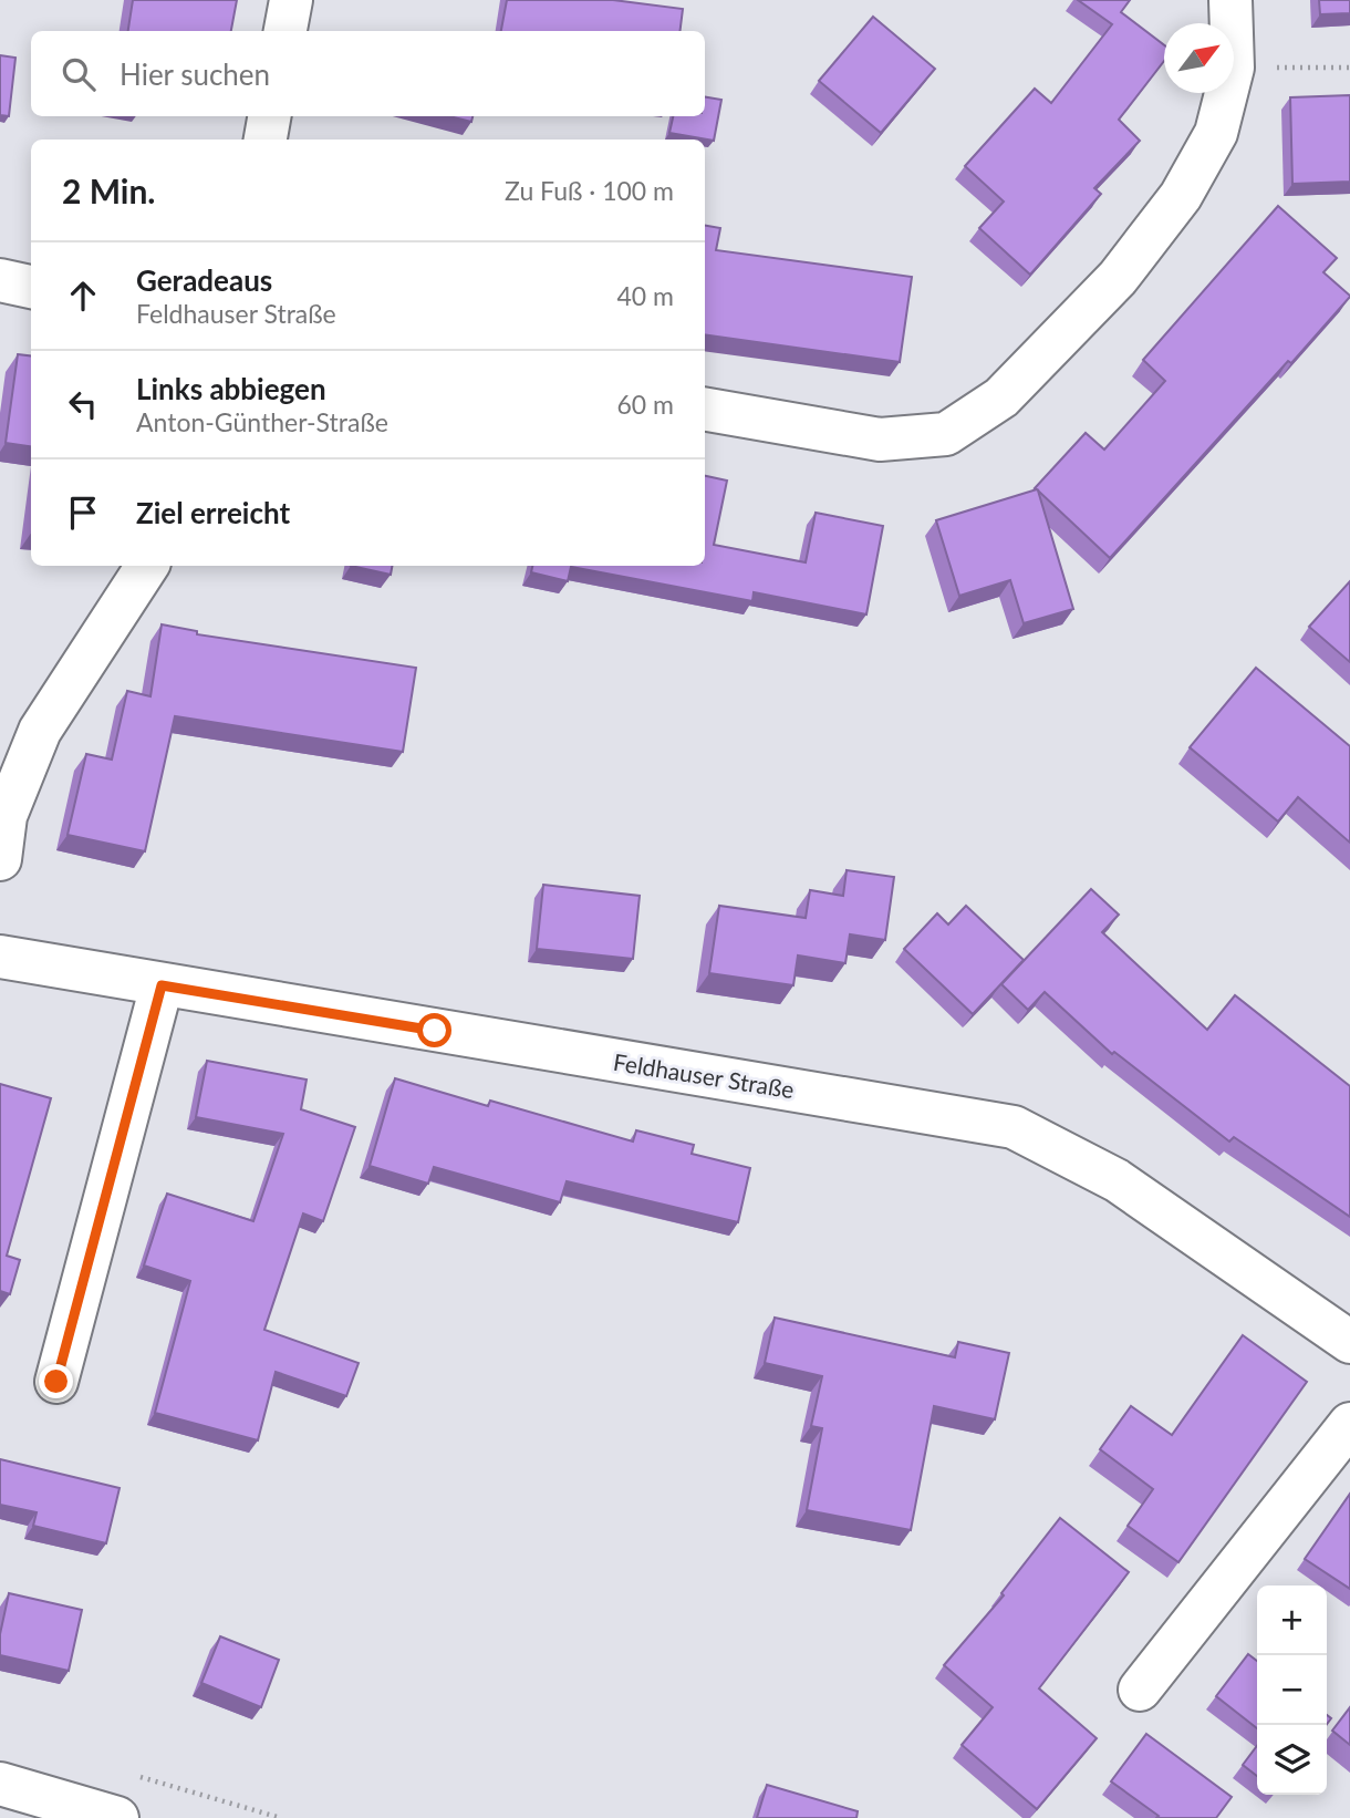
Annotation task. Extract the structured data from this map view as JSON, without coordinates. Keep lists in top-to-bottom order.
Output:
{
  "streets": {
    "street": ["Feldhauser Straße"]
  },
  "north": "top right",
  "page": {
    "search": "Hier suchen",
    "heading": ["2 Min.", "Zu Fuß · 100 m"],
    "list": [
      ["Geradeaus", "Feldhauser Straße", "40 m"],
      ["Links abbiegen", "Anton-Günther-Straße", "60 m"],
      "Ziel erreicht"
    ],
    "map_buttons": ["+", "−"]
  }
}
